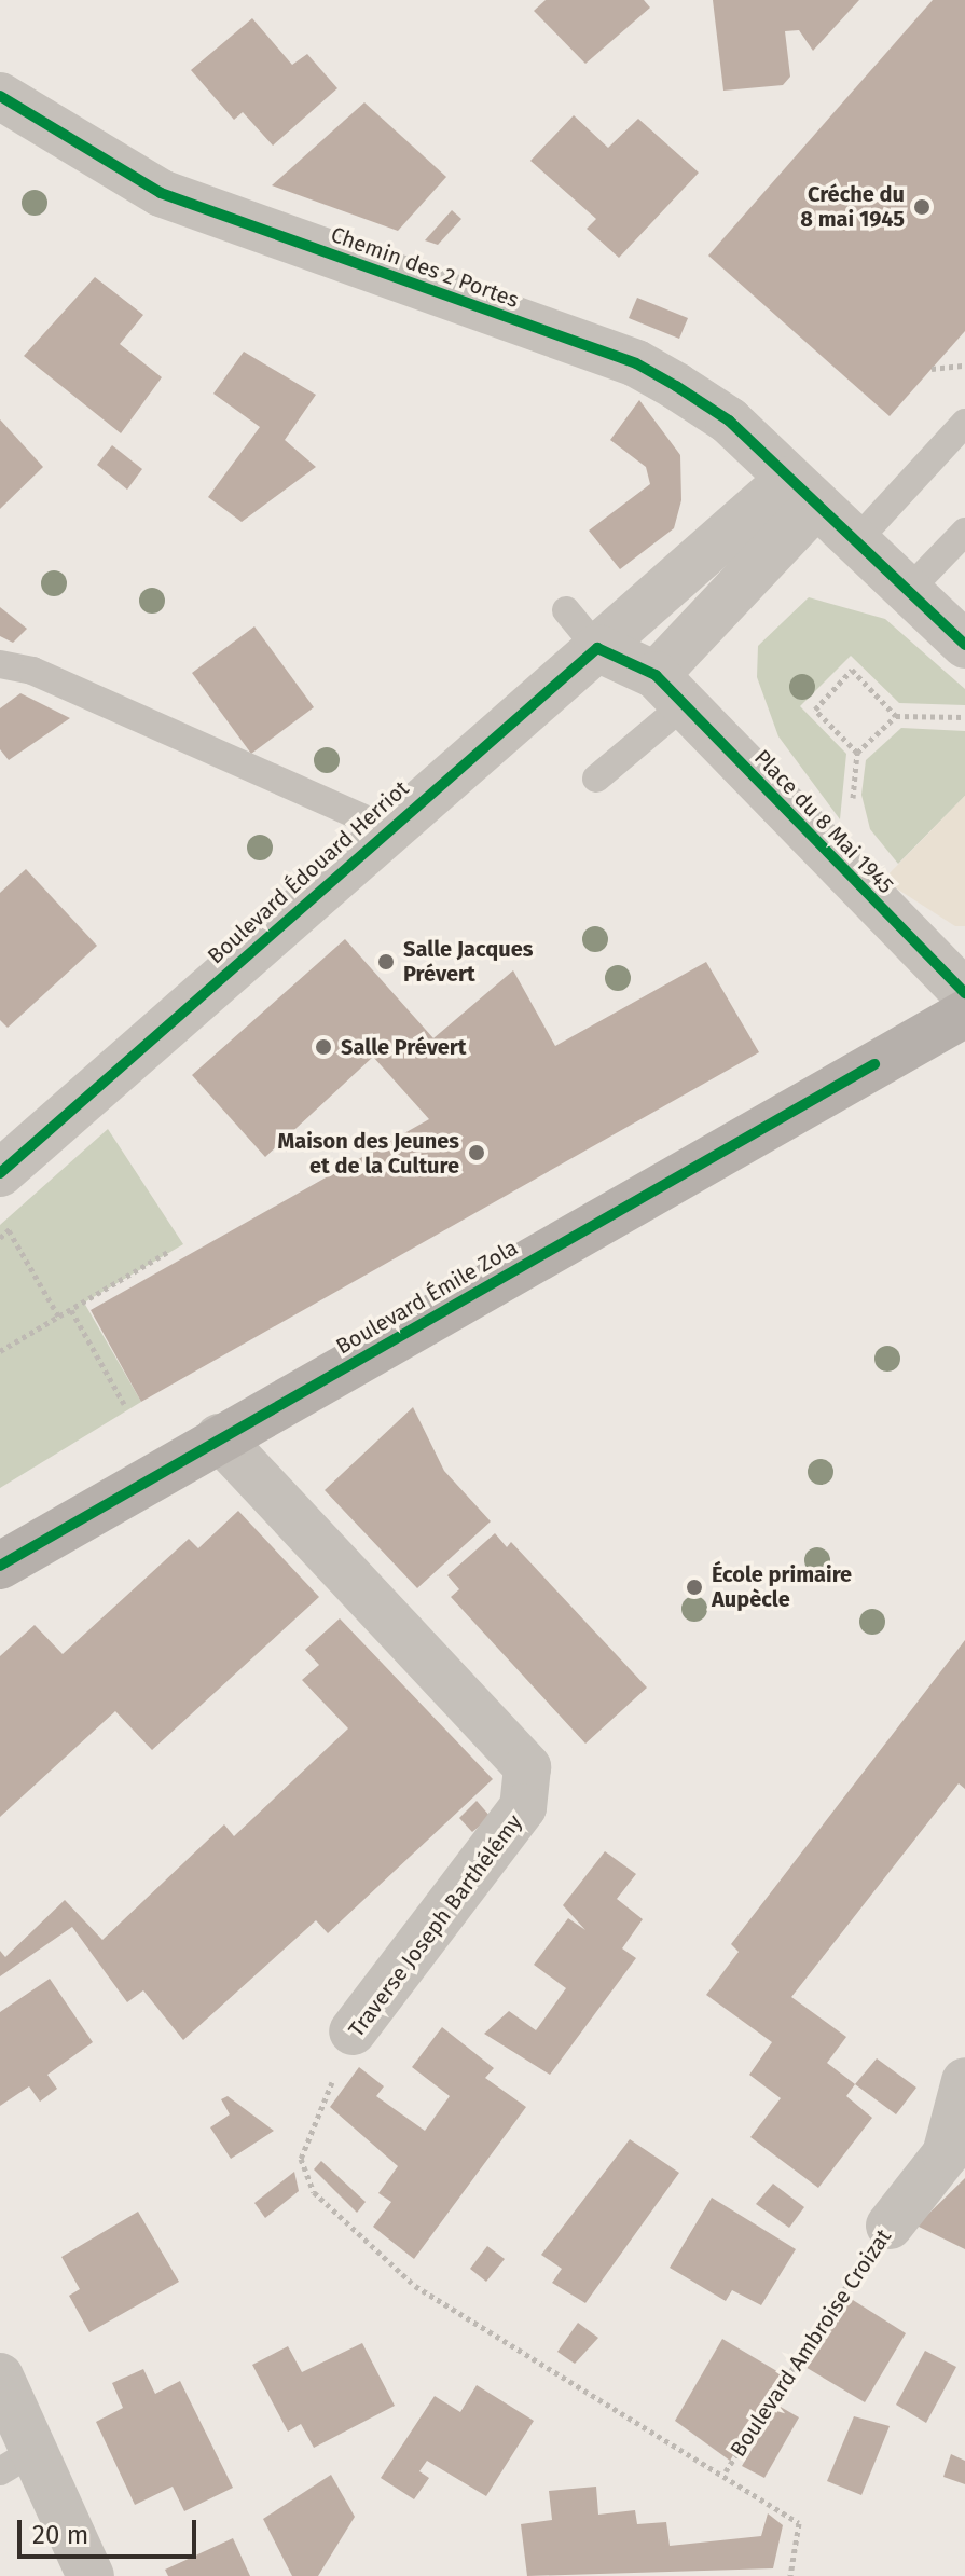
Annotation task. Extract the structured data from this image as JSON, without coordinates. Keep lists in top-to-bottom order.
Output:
{
  "streets": {
    "main road": ["Boulevard Émile Zola"],
    "street": [
      "Chemin des 2 Portes",
      "Place du 8 Mai 1945",
      "Boulevard Édouard Herriot",
      "Traverse Joseph Barthélémy",
      "Boulevard Ambroise Croizat"
    ]
  },
  "crossings": [
    ["Chemin des 2 Portes", "Boulevard Édouard Herriot"],
    ["Boulevard Émile Zola", "Traverse Joseph Barthélémy"],
    ["Traverse Joseph Barthélémy", "Boulevard Ambroise Croizat"]
  ],
  "places": [
    "Créche du 8 mai 1945",
    "Salle Jacques Prévert",
    "Salle Prévert",
    "Maison des Jeunes et de la Culture",
    "École primaire Aupècle"
  ],
  "scale_bar": "20 m"
}
